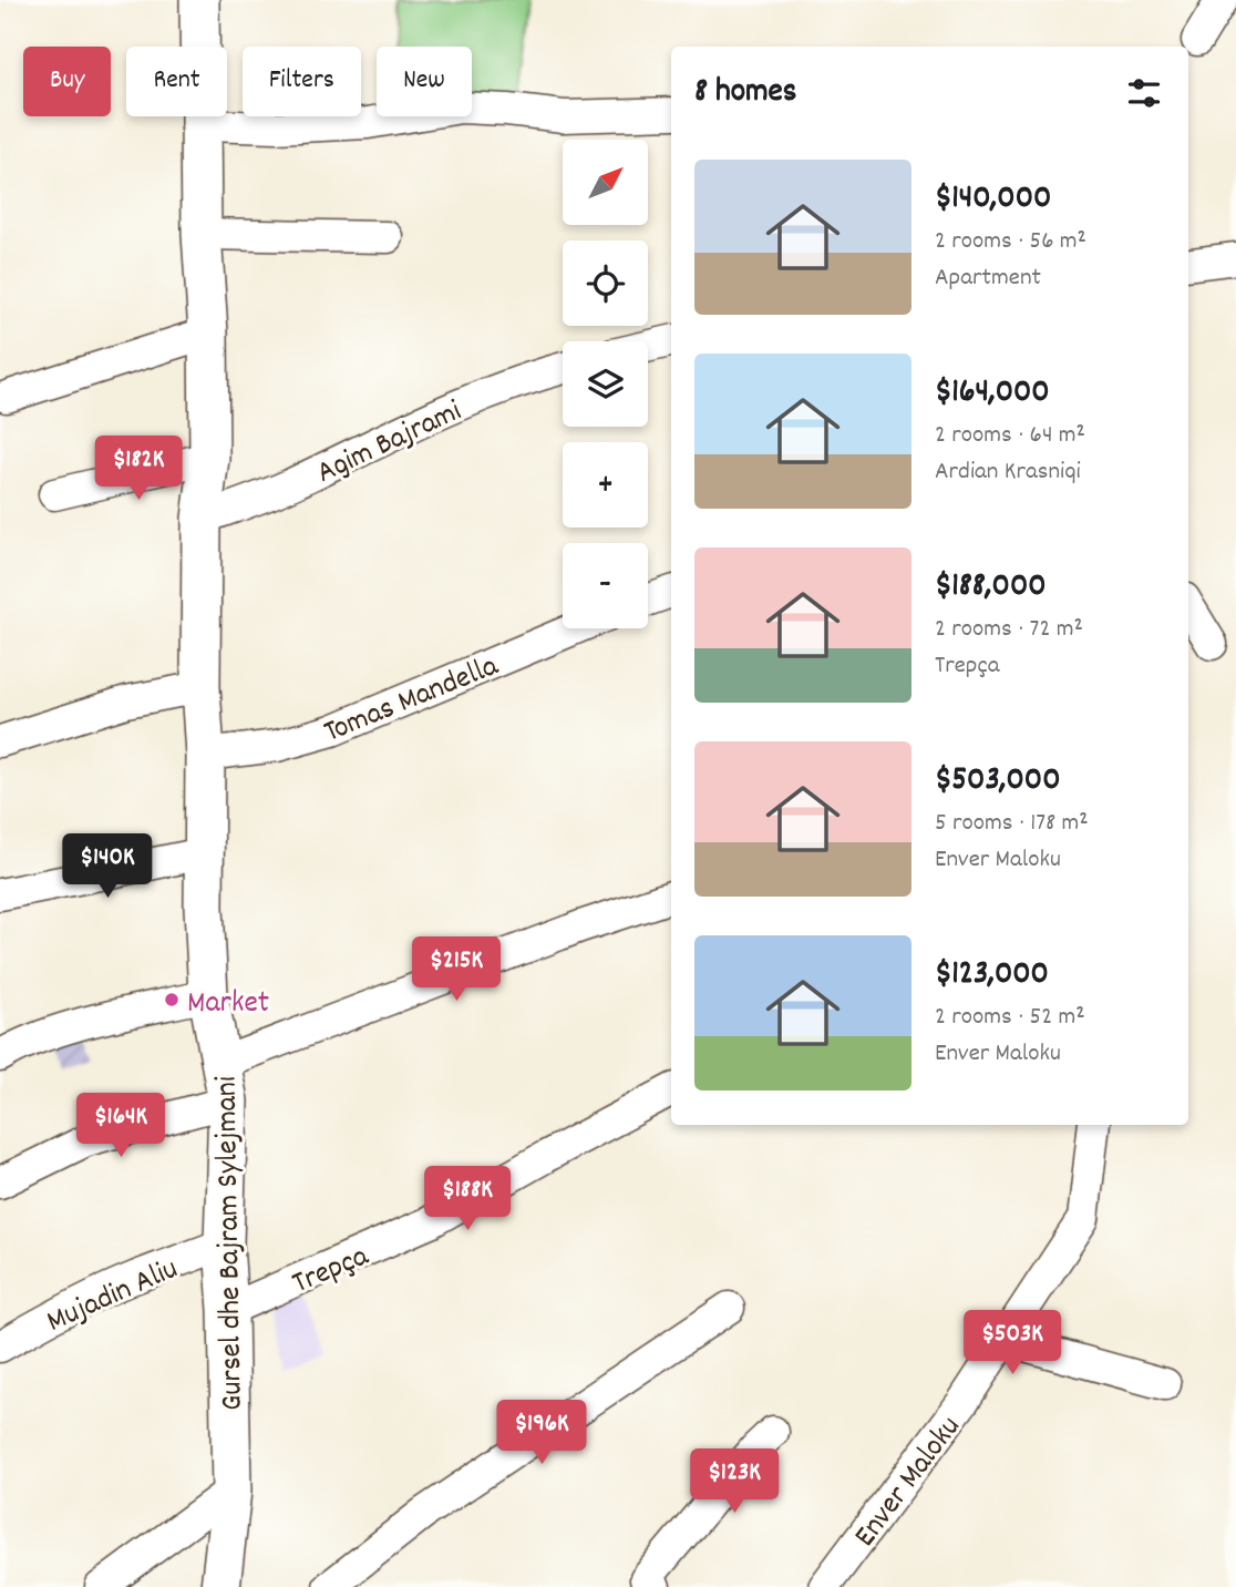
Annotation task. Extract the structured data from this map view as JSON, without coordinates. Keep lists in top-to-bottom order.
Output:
{
  "streets": {
    "street": [
      "Agim Bajrami",
      "Tomas Mandella",
      "Gursel dhe Bajram Sylejmani",
      "Trepça",
      "Mujadin Aliu",
      "Enver Maloku"
    ]
  },
  "crossings": [
    ["Agim Bajrami", "Gursel dhe Bajram Sylejmani"],
    ["Tomas Mandella", "Gursel dhe Bajram Sylejmani"],
    ["Gursel dhe Bajram Sylejmani", "Trepça"],
    ["Gursel dhe Bajram Sylejmani", "Mujadin Aliu"]
  ],
  "places": ["Market"],
  "north": "top right",
  "page": {
    "chip": [
      "Buy",
      "Rent",
      "Filters",
      "New"
    ],
    "heading": "8 homes",
    "map_buttons": ["+", "−"],
    "list": [
      {
        "name": "$140,000",
        "note": "2 rooms · 56 m² · Apartment"
      },
      {
        "name": "$164,000",
        "note": "2 rooms · 64 m² · Ardian Krasniqi"
      },
      {
        "name": "$188,000",
        "note": "2 rooms · 72 m² · Trepça"
      },
      {
        "name": "$503,000",
        "note": "5 rooms · 178 m² · Enver Maloku"
      },
      {
        "name": "$123,000",
        "note": "2 rooms · 52 m² · Enver Maloku"
      }
    ],
    "price": [
      "$182K",
      "$140K",
      "$215K",
      "$164K",
      "$188K",
      "$503K",
      "$196K",
      "$123K"
    ]
  }
}
